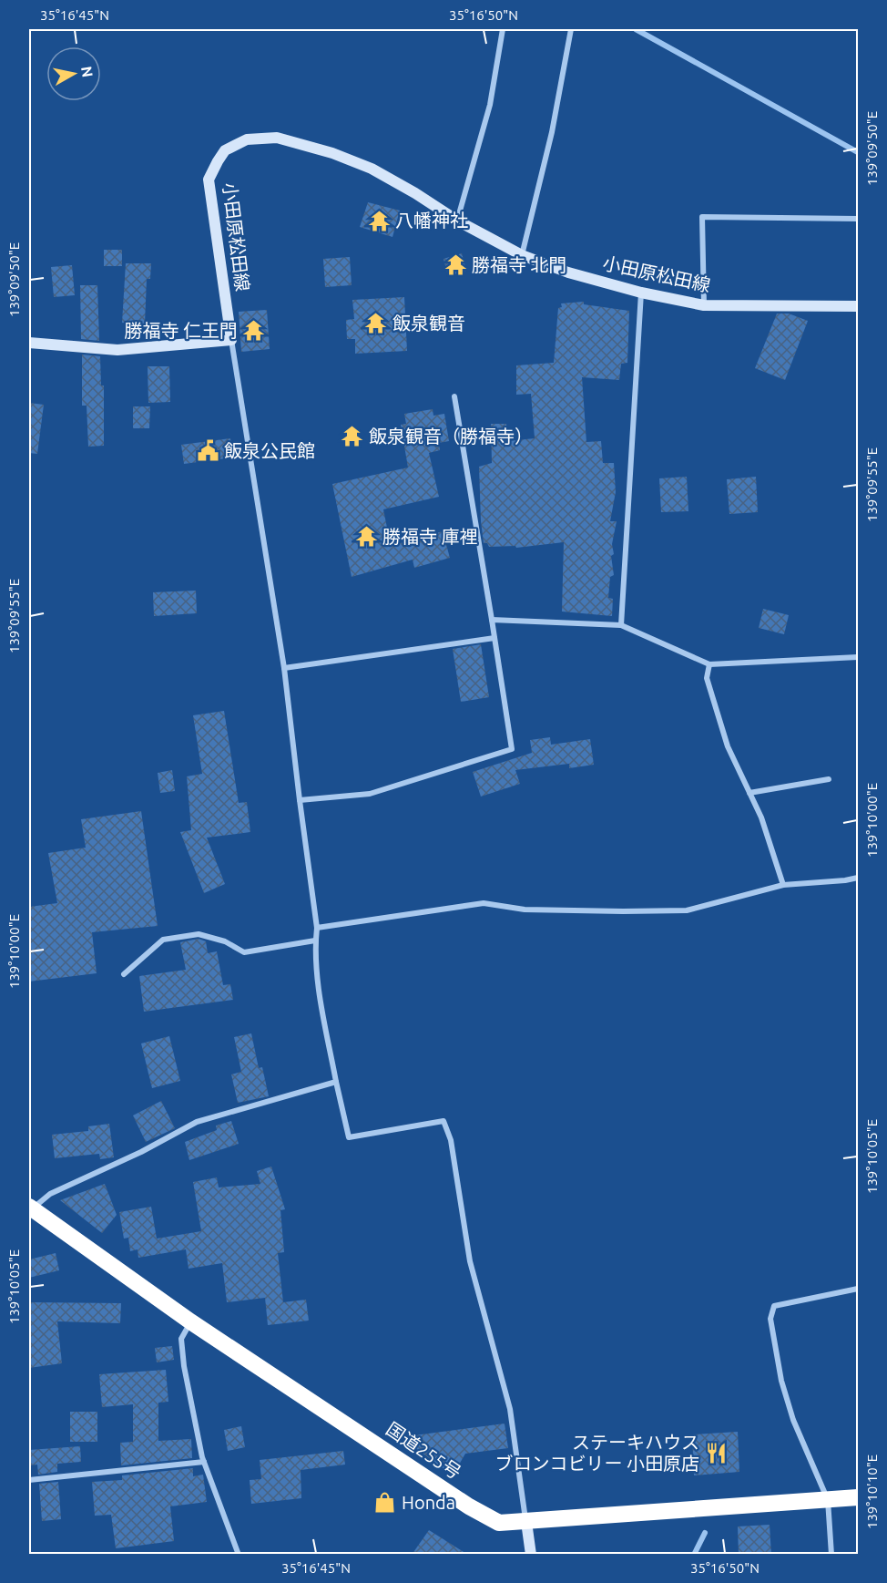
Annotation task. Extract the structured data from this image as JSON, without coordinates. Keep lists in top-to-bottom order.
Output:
{
  "streets": {
    "highway": ["国道255号"],
    "main road": ["小田原松田線"]
  },
  "places": {
    "temple": [
      "八幡神社",
      "勝福寺 北門",
      "飯泉観音",
      "勝福寺 仁王門",
      "飯泉観音（勝福寺）",
      "勝福寺 庫裡"
    ],
    "public building": ["飯泉公民館"],
    "restaurant": ["ステーキハウス ブロンコビリー 小田原店"],
    "shop": ["Honda"]
  },
  "north": "right",
  "coordinates": [
    "35°16'45\"N",
    "35°16'50\"N",
    "139°09'50\"E",
    "139°09'55\"E",
    "139°10'00\"E",
    "139°10'05\"E",
    "139°10'10\"E"
  ]
}
